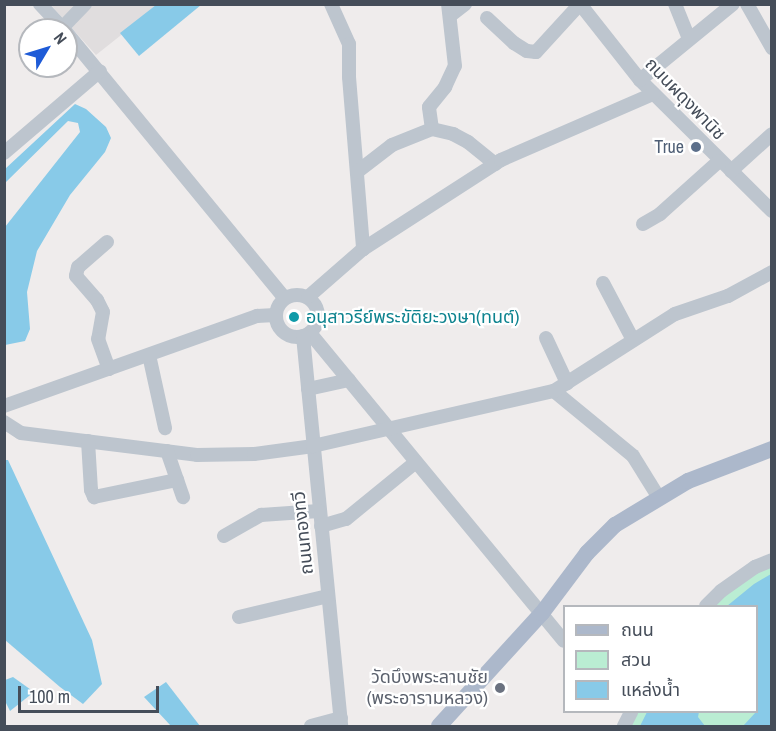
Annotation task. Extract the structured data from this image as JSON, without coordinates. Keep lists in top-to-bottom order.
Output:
{
  "streets": {
    "street": ["ถนนผดุงพานิช", "ถนนทองทวี"]
  },
  "places": ["True", "อนุสาวรีย์พระขัติยะวงษา(ทนต์)", "วัดบึงพระลานชัย (พระอารามหลวง)"],
  "legend": ["ถนน", "สวน", "แหล่งน้ำ"],
  "scale_bar": "100 m",
  "north": "top right"
}
